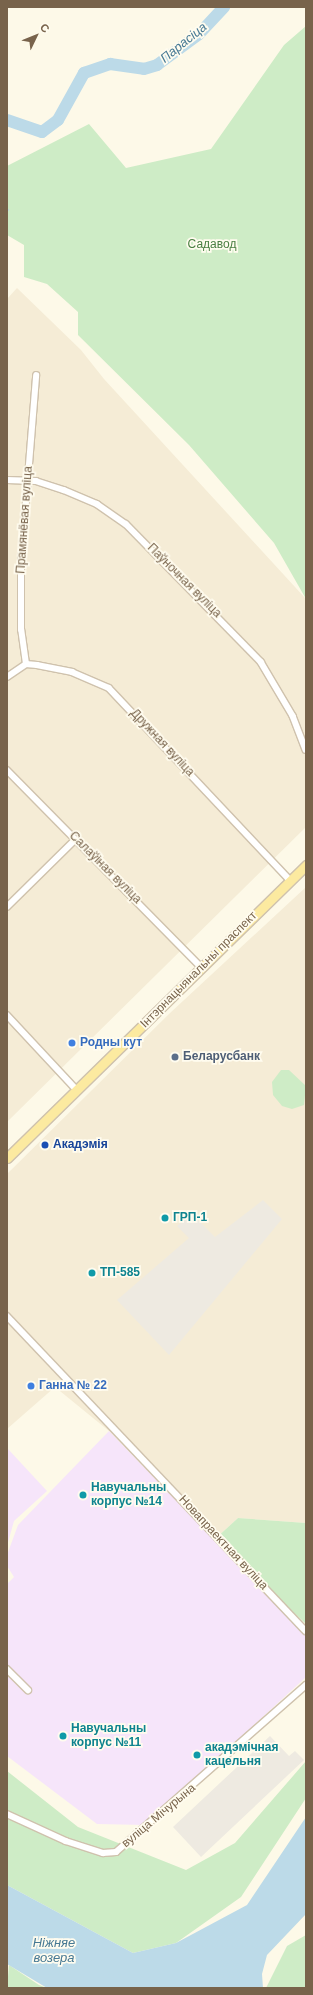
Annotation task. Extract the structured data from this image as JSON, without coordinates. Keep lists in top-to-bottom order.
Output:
{
  "streets": {
    "main road": ["Інтэрнацыянальны праспект"],
    "street": [
      "Прамянёвая вуліца",
      "Паўночная вуліца",
      "Дружная вуліца",
      "Салаўіная вуліца",
      "Новапраектная вуліца",
      "вуліца Мічурына"
    ]
  },
  "crossings": [
    ["Прамянёвая вуліца", "Паўночная вуліца"],
    ["Прамянёвая вуліца", "Дружная вуліца"],
    ["Дружная вуліца", "Інтэрнацыянальны праспект"],
    ["Салаўіная вуліца", "Інтэрнацыянальны праспект"]
  ],
  "water": ["Парасіца", "Ніжняе возера"],
  "parks": ["Садавод"],
  "places": [
    "Родны кут",
    "Беларусбанк",
    "Акадэмія",
    "ГРП-1",
    "ТП-585",
    "Ганна № 22",
    "Навучальны корпус №14",
    "Навучальны корпус №11",
    "акадэмічная кацельня"
  ],
  "north": "top right"
}
